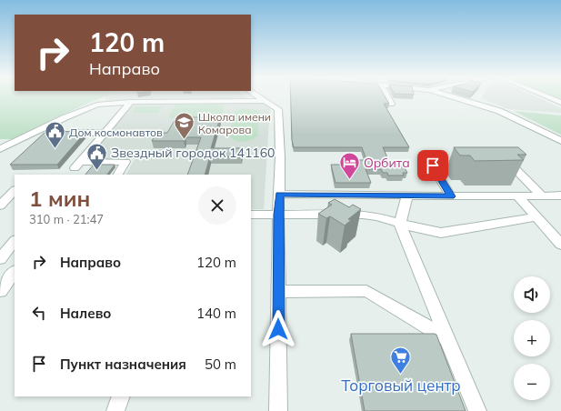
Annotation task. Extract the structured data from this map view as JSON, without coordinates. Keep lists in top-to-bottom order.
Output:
{
  "places": {
    "school or university": ["Школа имени Комарова"],
    "public building": ["Дом космонавтов", "Звездный городок 141160"],
    "hotel": ["Орбита"],
    "supermarket": ["Торговый центр"]
  },
  "page": {
    "turn": ["120 m", "Направо"],
    "heading": ["1 мин", "310 m · 21:47"],
    "list": [
      {
        "name": "Направо",
        "value": "120 m"
      },
      {
        "name": "Налево",
        "value": "140 m"
      },
      {
        "name": "Пункт назначения",
        "value": "50 m"
      }
    ],
    "map_buttons": ["+", "−"]
  }
}
